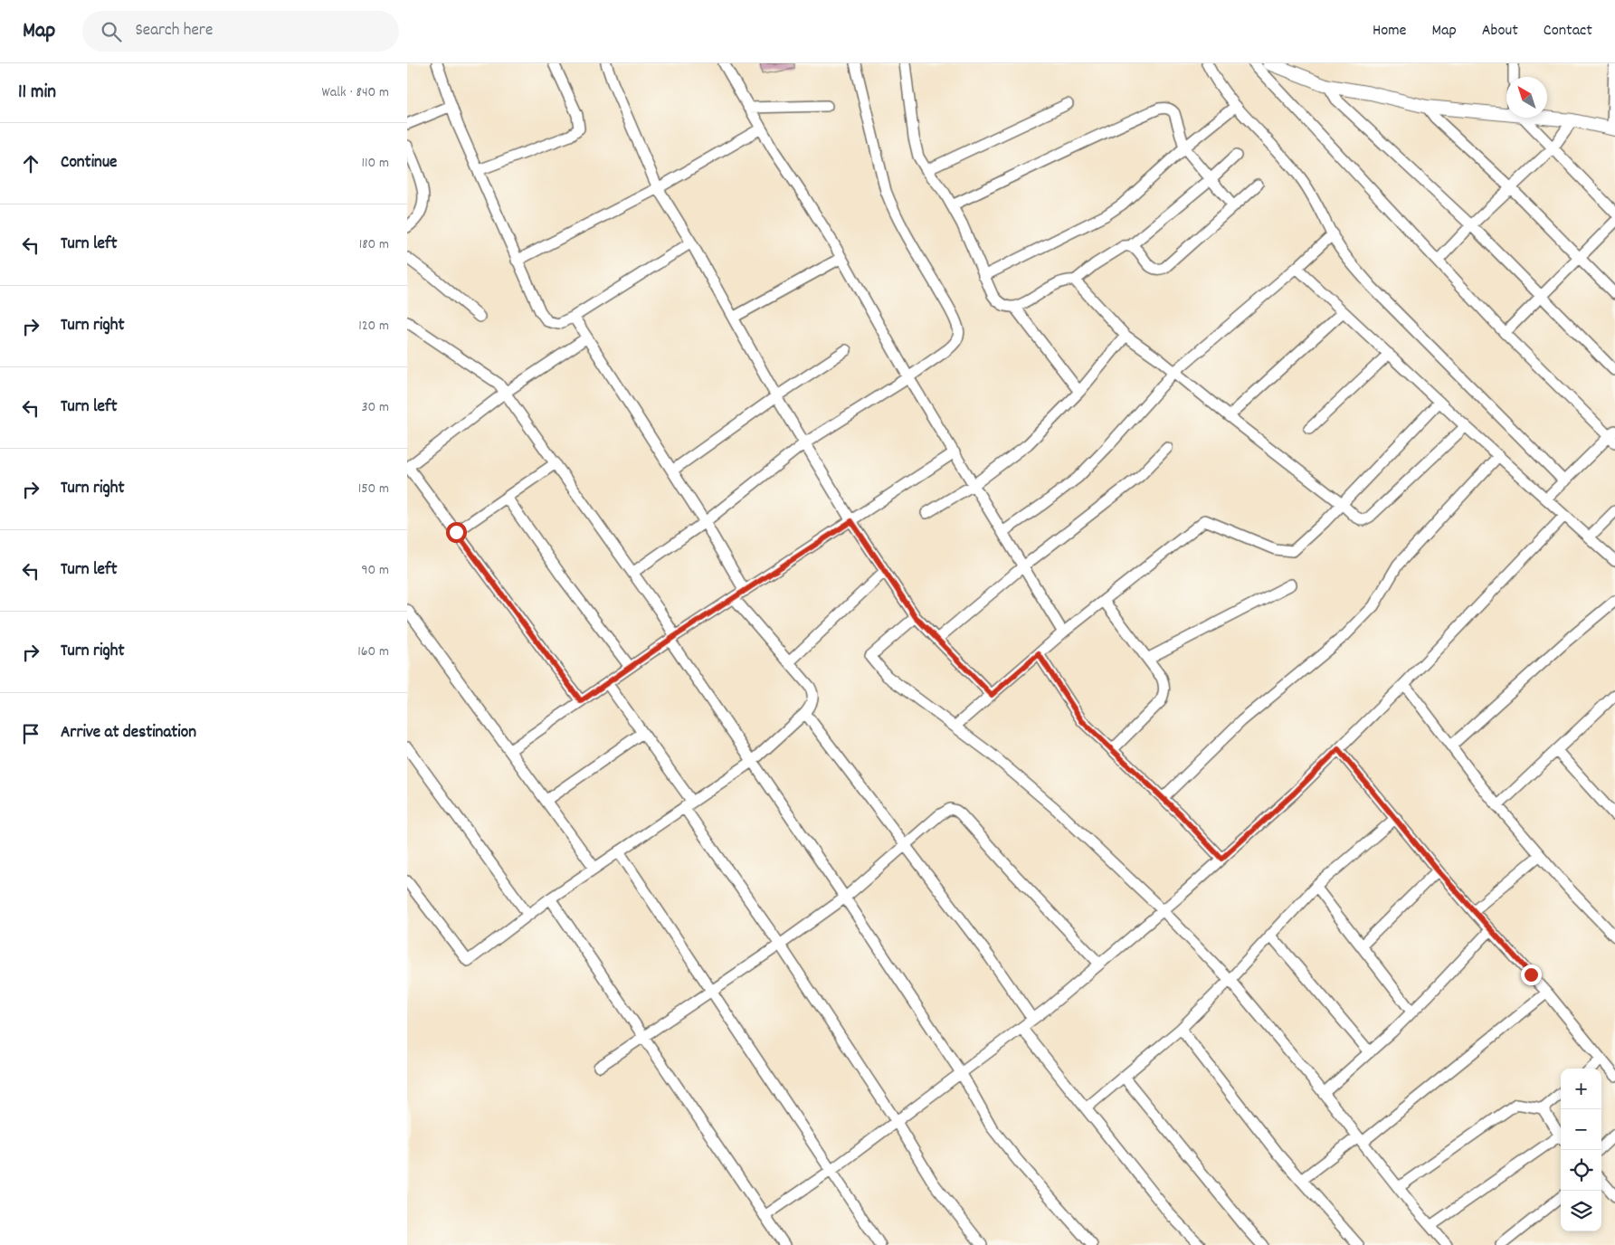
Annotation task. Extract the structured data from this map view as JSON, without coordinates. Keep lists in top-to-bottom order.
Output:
{
  "north": "top left",
  "page": {
    "header": "Map",
    "search": "Search here",
    "nav": [
      "Home",
      "Map",
      "About",
      "Contact"
    ],
    "heading": ["11 min", "Walk · 840 m"],
    "list": [
      ["Continue", "110 m"],
      ["Turn left", "180 m"],
      ["Turn right", "120 m"],
      ["Turn left", "30 m"],
      ["Turn right", "150 m"],
      ["Turn left", "90 m"],
      ["Turn right", "160 m"],
      "Arrive at destination"
    ],
    "map_buttons": ["+", "−"]
  }
}
